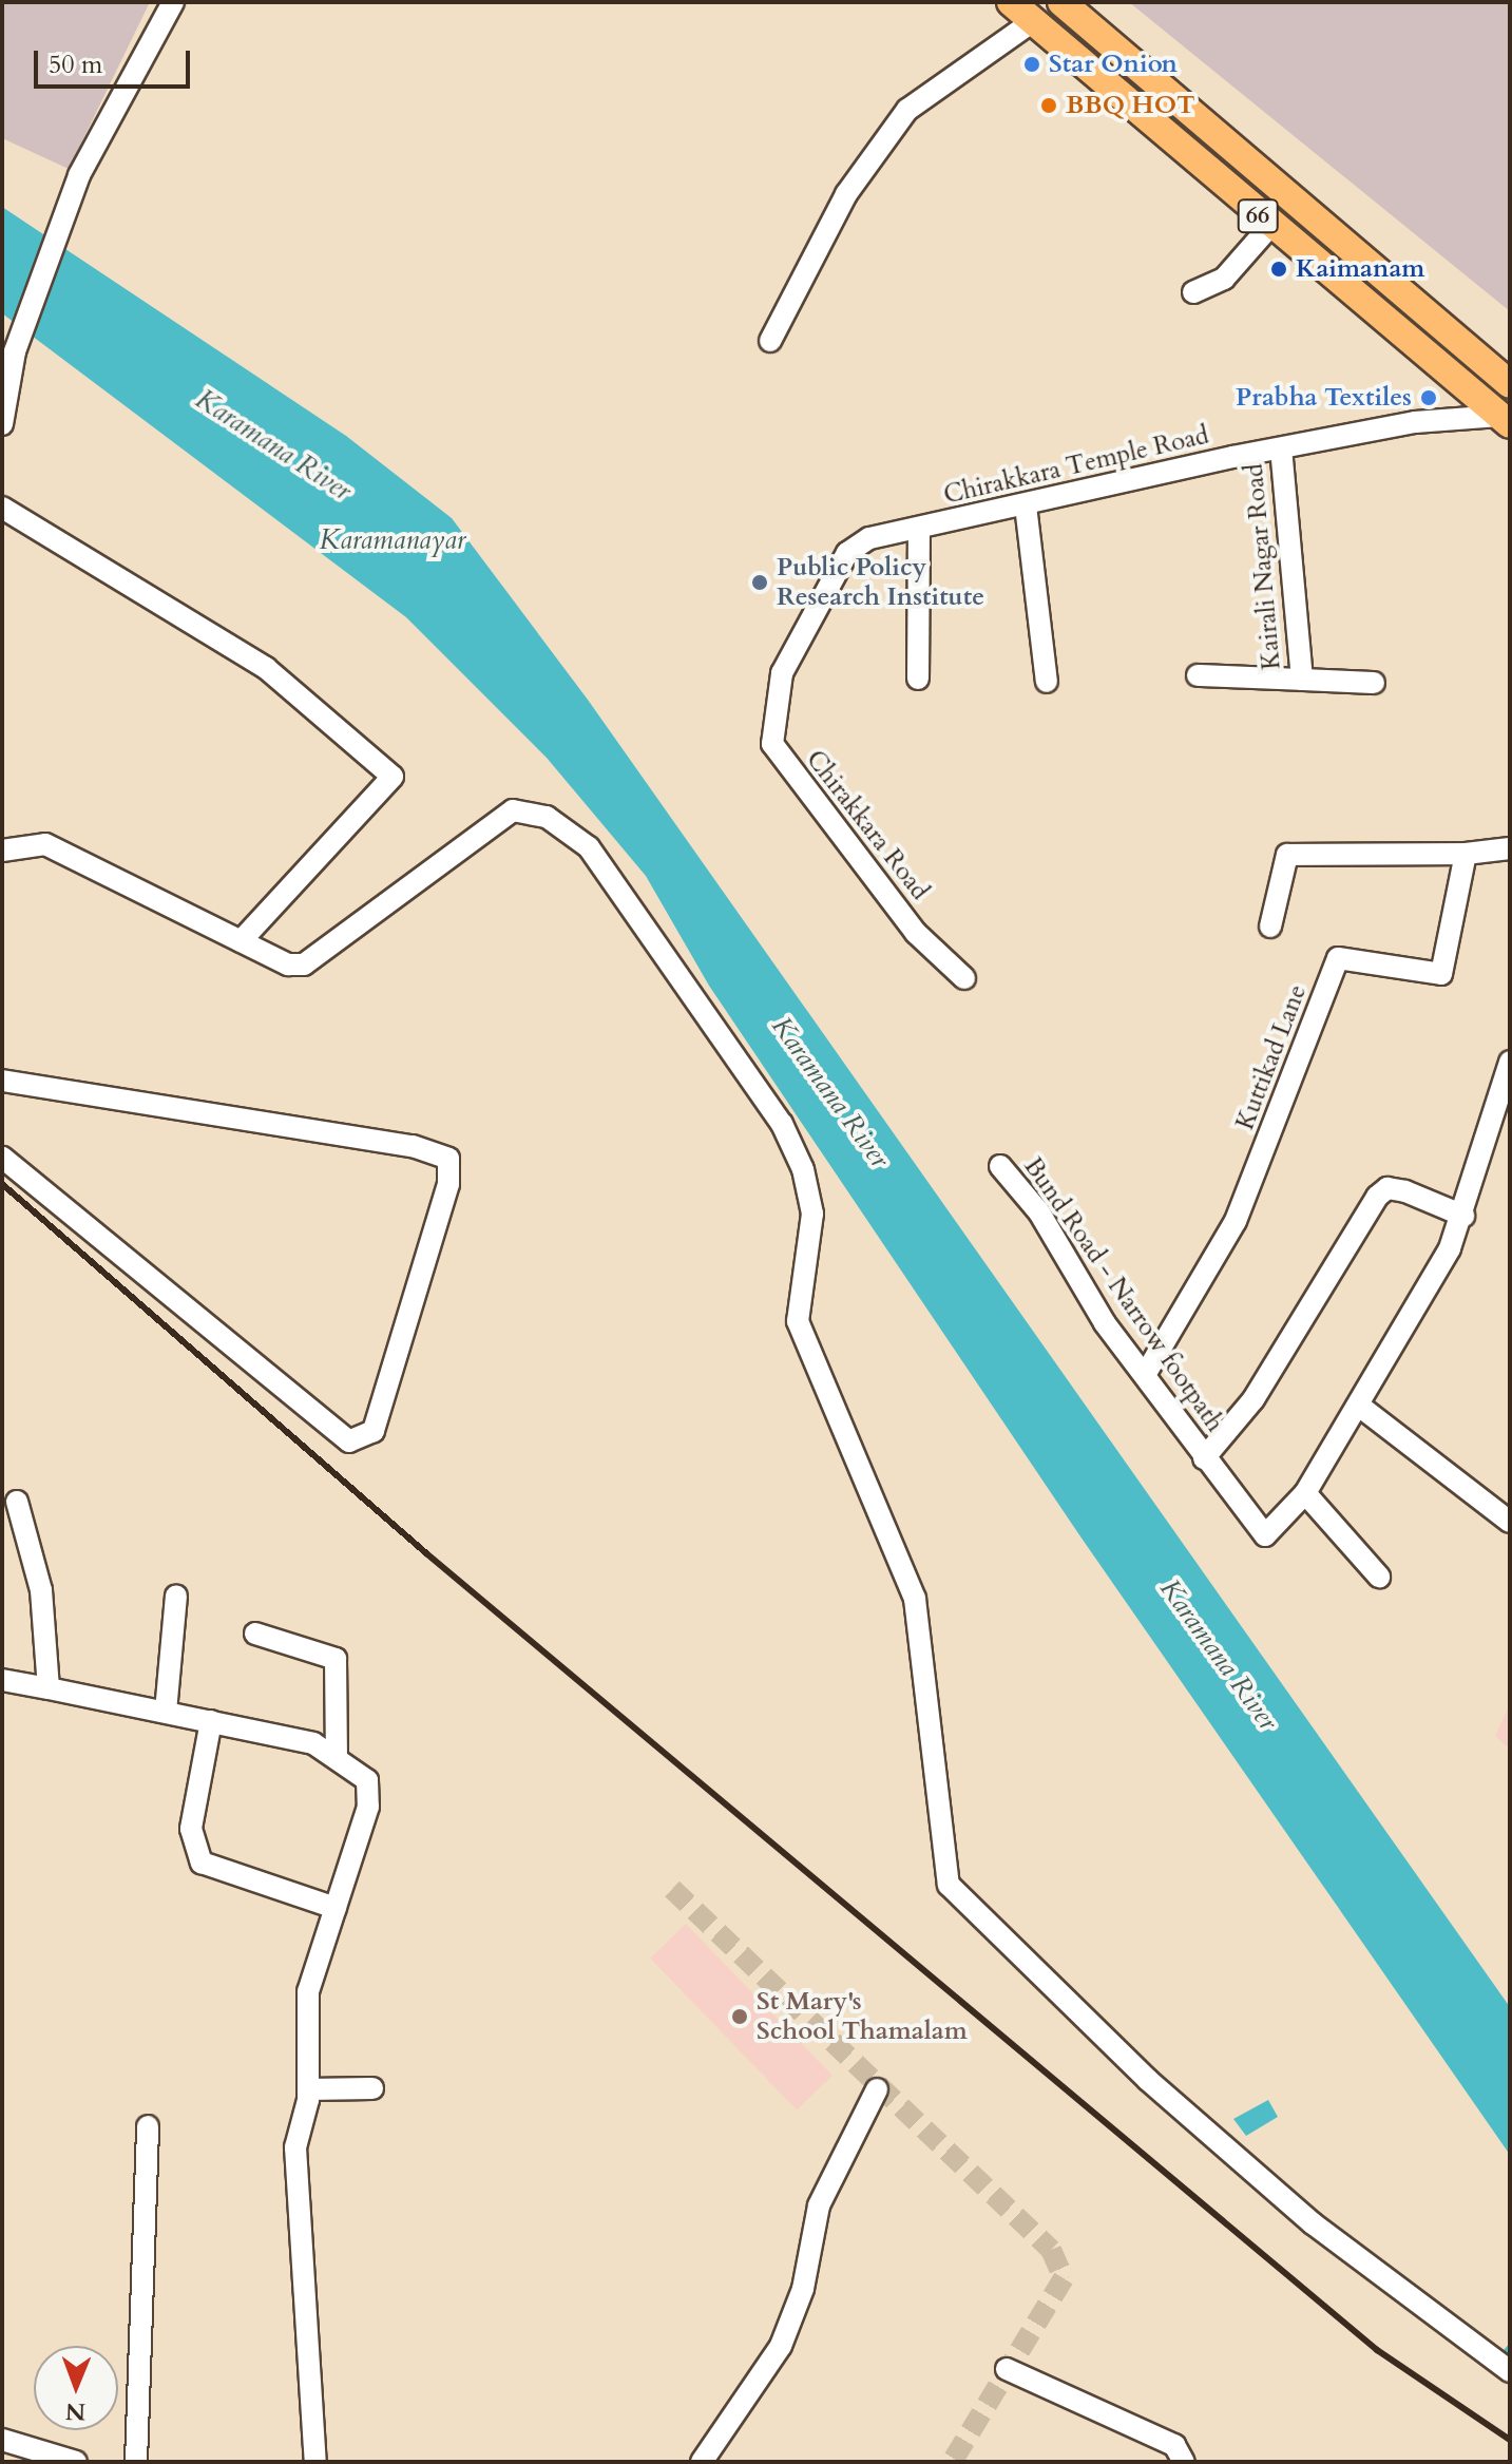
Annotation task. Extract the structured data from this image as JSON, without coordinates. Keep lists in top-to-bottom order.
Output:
{
  "streets": {
    "main road": ["66"],
    "street": [
      "Chirakkara Temple Road",
      "Kairali Nagar Road",
      "Chirakkara Road",
      "Kuttikad Lane",
      "Bund Road - Narrow footpath"
    ]
  },
  "crossings": [
    ["66", "Chirakkara Temple Road"],
    ["Chirakkara Temple Road", "Kairali Nagar Road"],
    ["Chirakkara Temple Road", "Chirakkara Road"],
    ["Kuttikad Lane", "Bund Road - Narrow footpath"]
  ],
  "water": ["Karamana River", "Karamanayar"],
  "places": [
    "Star Onion",
    "BBQ HOT",
    "Kaimanam",
    "Prabha Textiles",
    "Public Policy Research Institute",
    "St Mary's School Thamalam"
  ],
  "scale_bar": "50 m",
  "north": "bottom"
}
